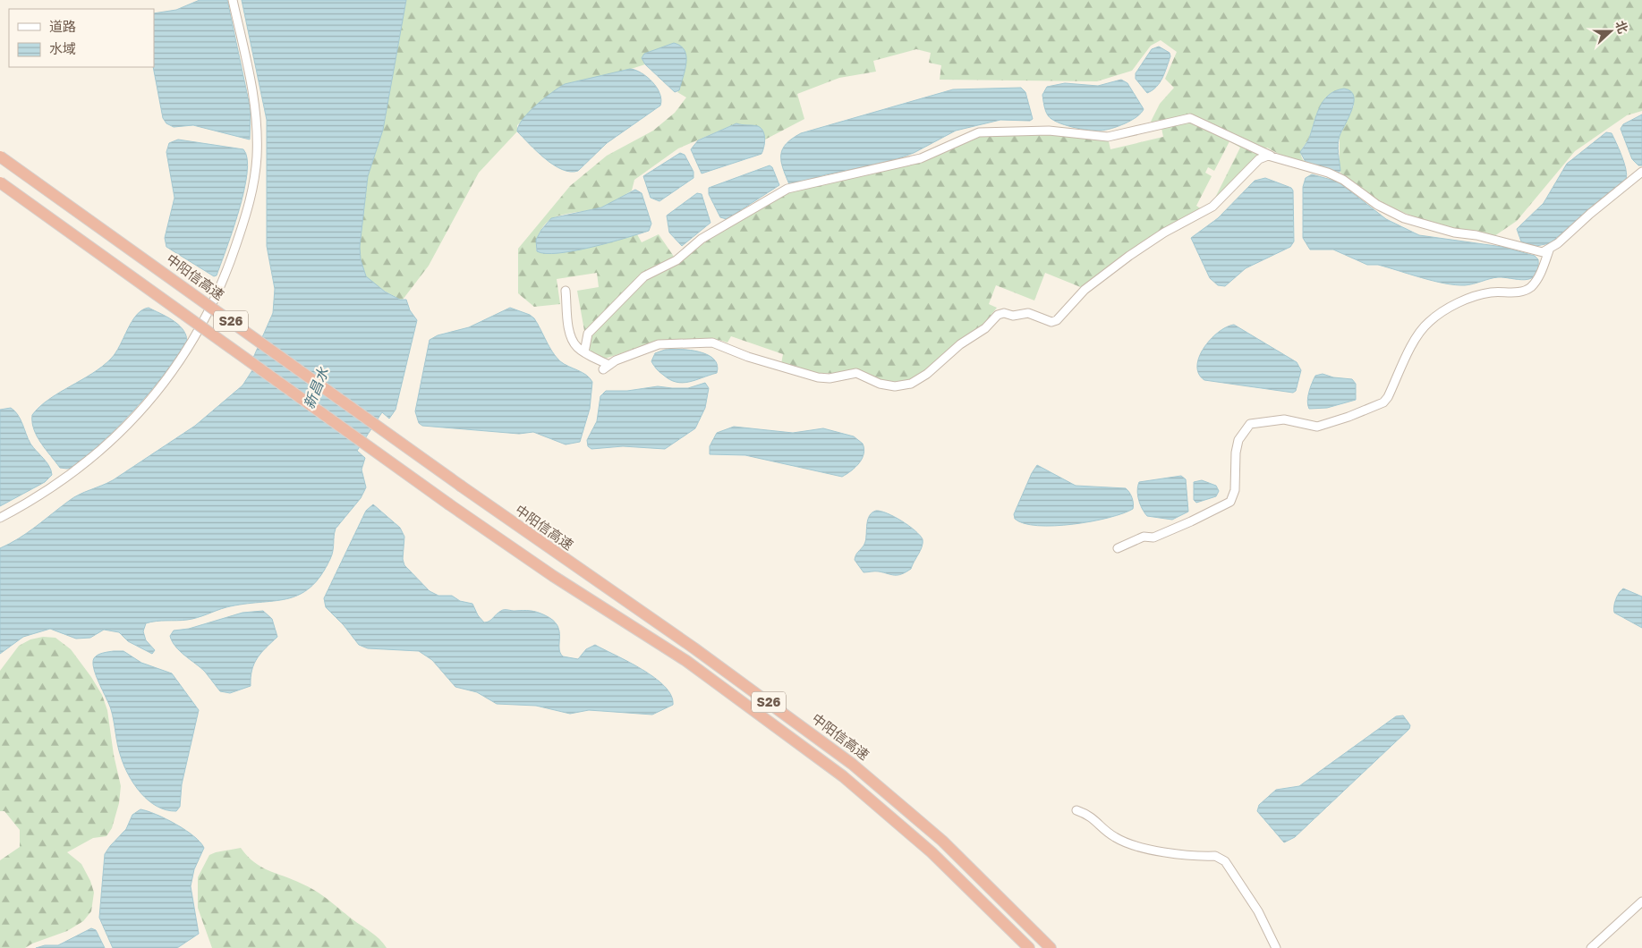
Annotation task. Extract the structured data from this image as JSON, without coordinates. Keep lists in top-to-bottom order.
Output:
{
  "streets": {
    "highway": ["中阳信高速", "S26"]
  },
  "water": ["新昌水"],
  "legend": ["道路", "水域"],
  "north": "right"
}
